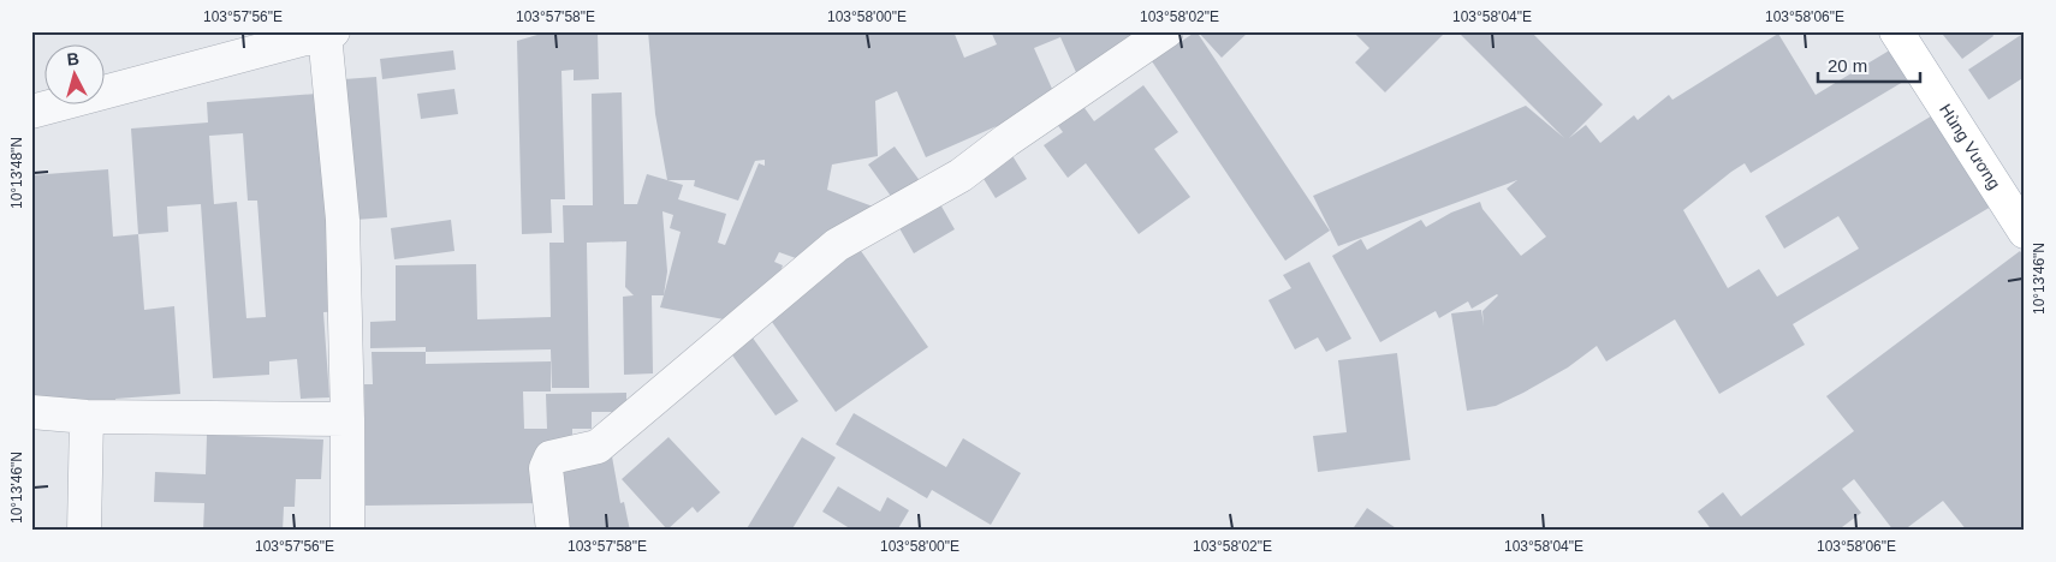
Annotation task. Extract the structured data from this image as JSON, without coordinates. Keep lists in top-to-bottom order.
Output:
{
  "streets": {
    "main road": ["Hùng Vương"]
  },
  "scale_bar": "20 m",
  "north": "top",
  "coordinates": [
    "103°57'56\"E",
    "103°57'58\"E",
    "103°58'00\"E",
    "103°58'02\"E",
    "103°58'04\"E",
    "103°58'06\"E",
    "10°13'48\"N",
    "10°13'46\"N"
  ]
}
